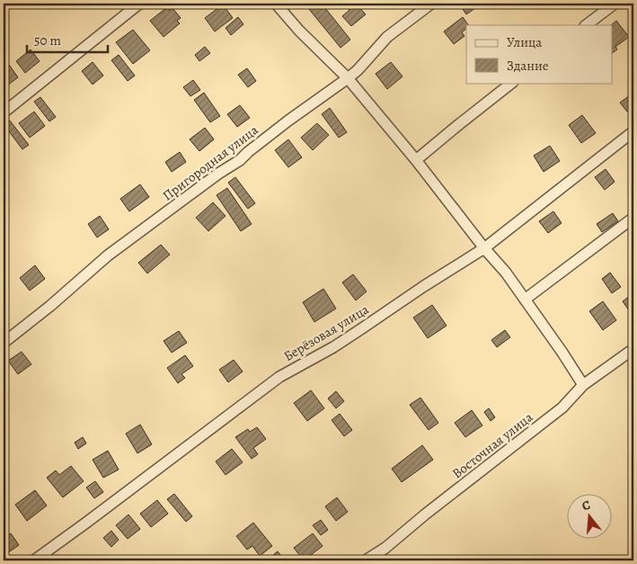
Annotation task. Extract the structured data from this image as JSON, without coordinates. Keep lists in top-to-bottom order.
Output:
{
  "streets": {
    "street": ["Пригородная улица", "Берёзовая улица", "Восточная улица"]
  },
  "legend": ["Улица", "Здание"],
  "scale_bar": "50 m",
  "north": "top"
}
